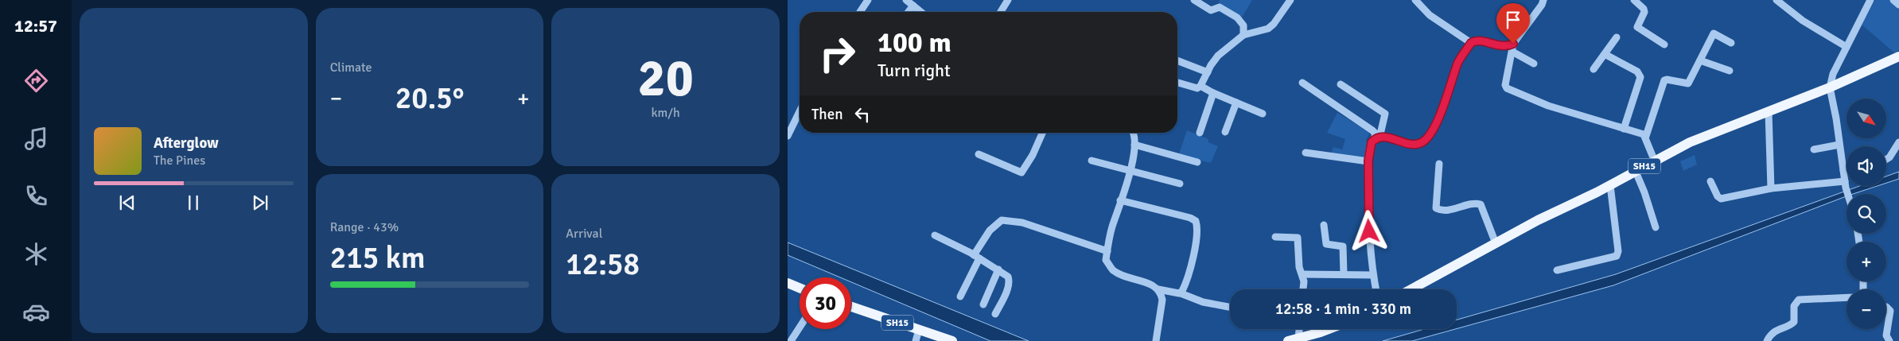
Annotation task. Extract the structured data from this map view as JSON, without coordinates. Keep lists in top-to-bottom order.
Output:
{
  "streets": {
    "main road": ["SH15"]
  },
  "north": "bottom right",
  "page": {
    "tabs": "12:57",
    "tile": [
      "Climate",
      ["20", "km/h"],
      ["Range · 43%", "215 km"],
      ["Arrival", "12:58"]
    ],
    "turn": ["100 m", "Turn right"],
    "heat": ["−", "20.5°", "+"],
    "then": "Then",
    "map_buttons": ["+", "−"],
    "song": ["Afterglow", "The Pines"],
    "limit": "30",
    "trip": "12:58 · 1 min · 330 m"
  }
}
